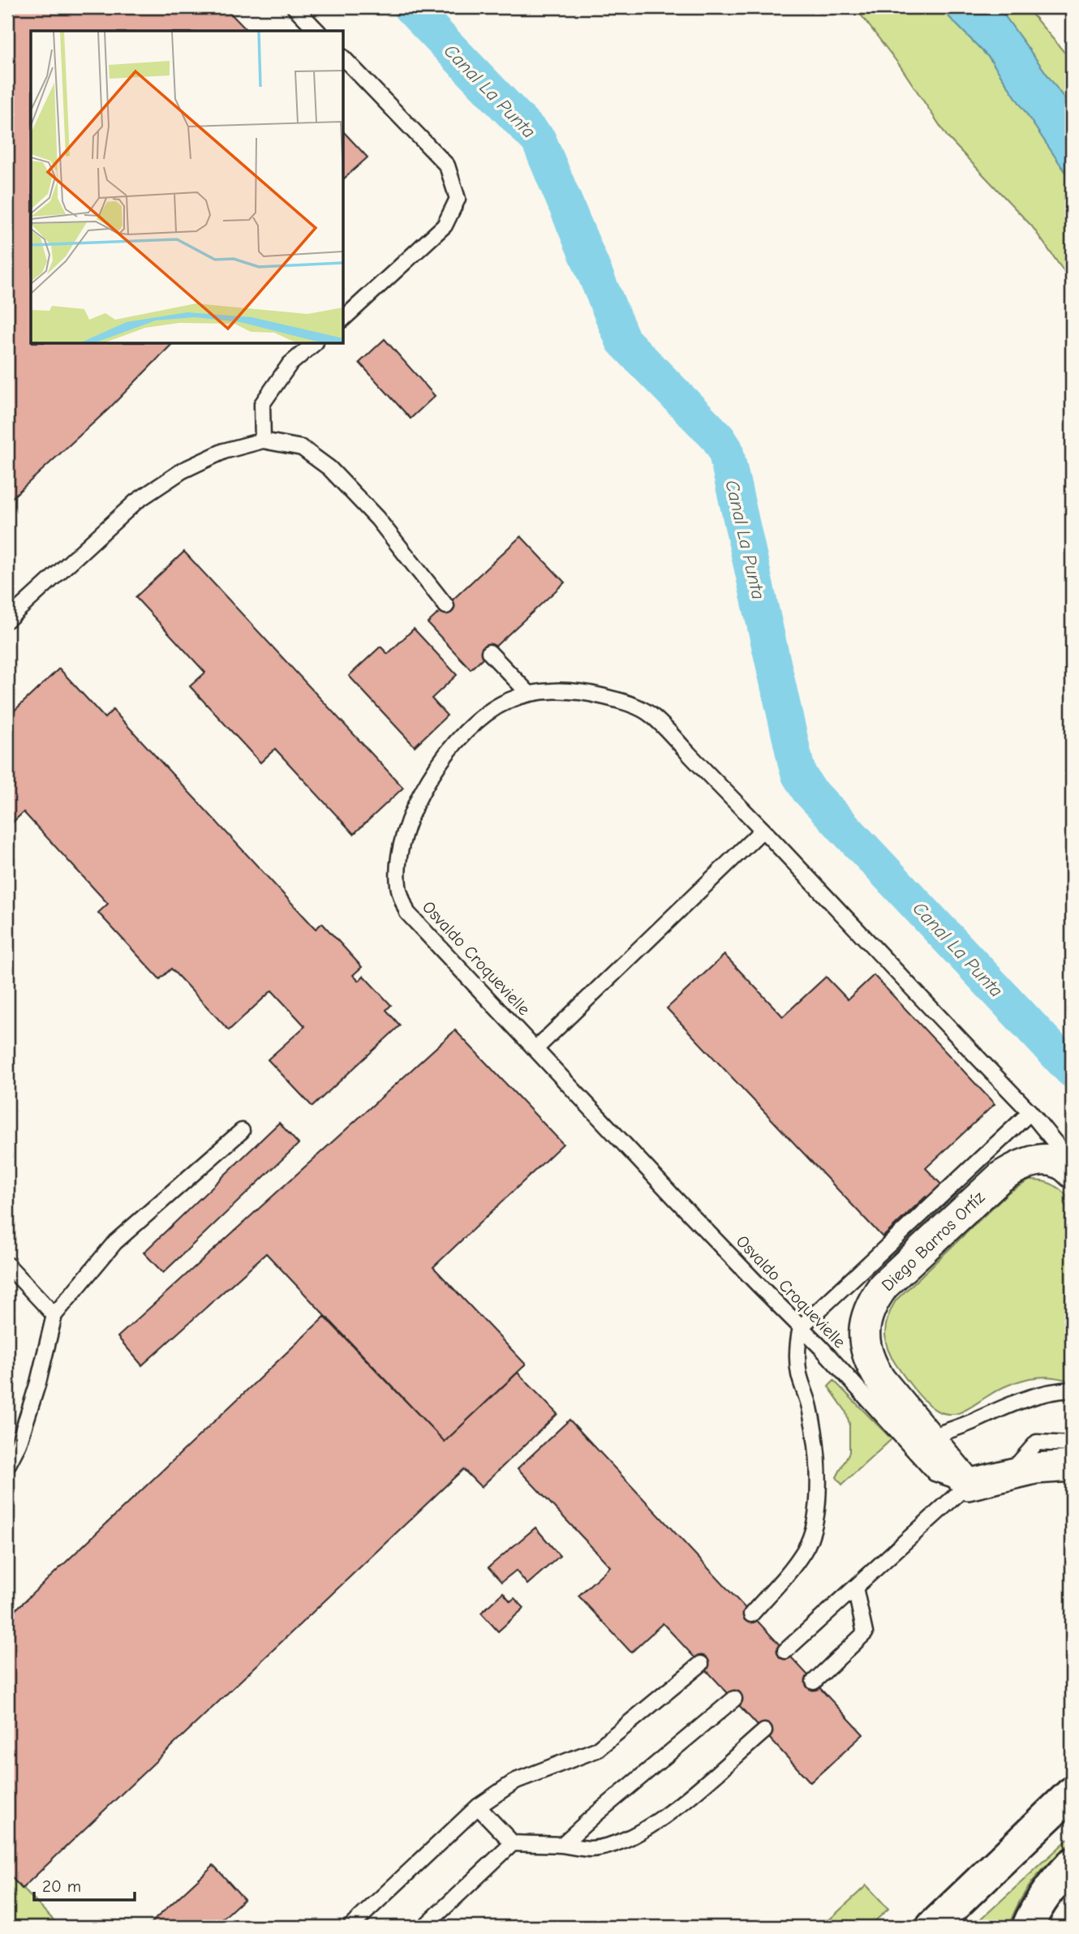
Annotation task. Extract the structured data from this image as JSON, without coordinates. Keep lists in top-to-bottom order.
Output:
{
  "streets": {
    "street": ["Diego Barros Ortíz"],
    "lane": ["Osvaldo Croquevielle"]
  },
  "crossings": [
    ["Osvaldo Croquevielle", "Diego Barros Ortíz"]
  ],
  "water": ["Canal La Punta"],
  "scale_bar": "20 m"
}
